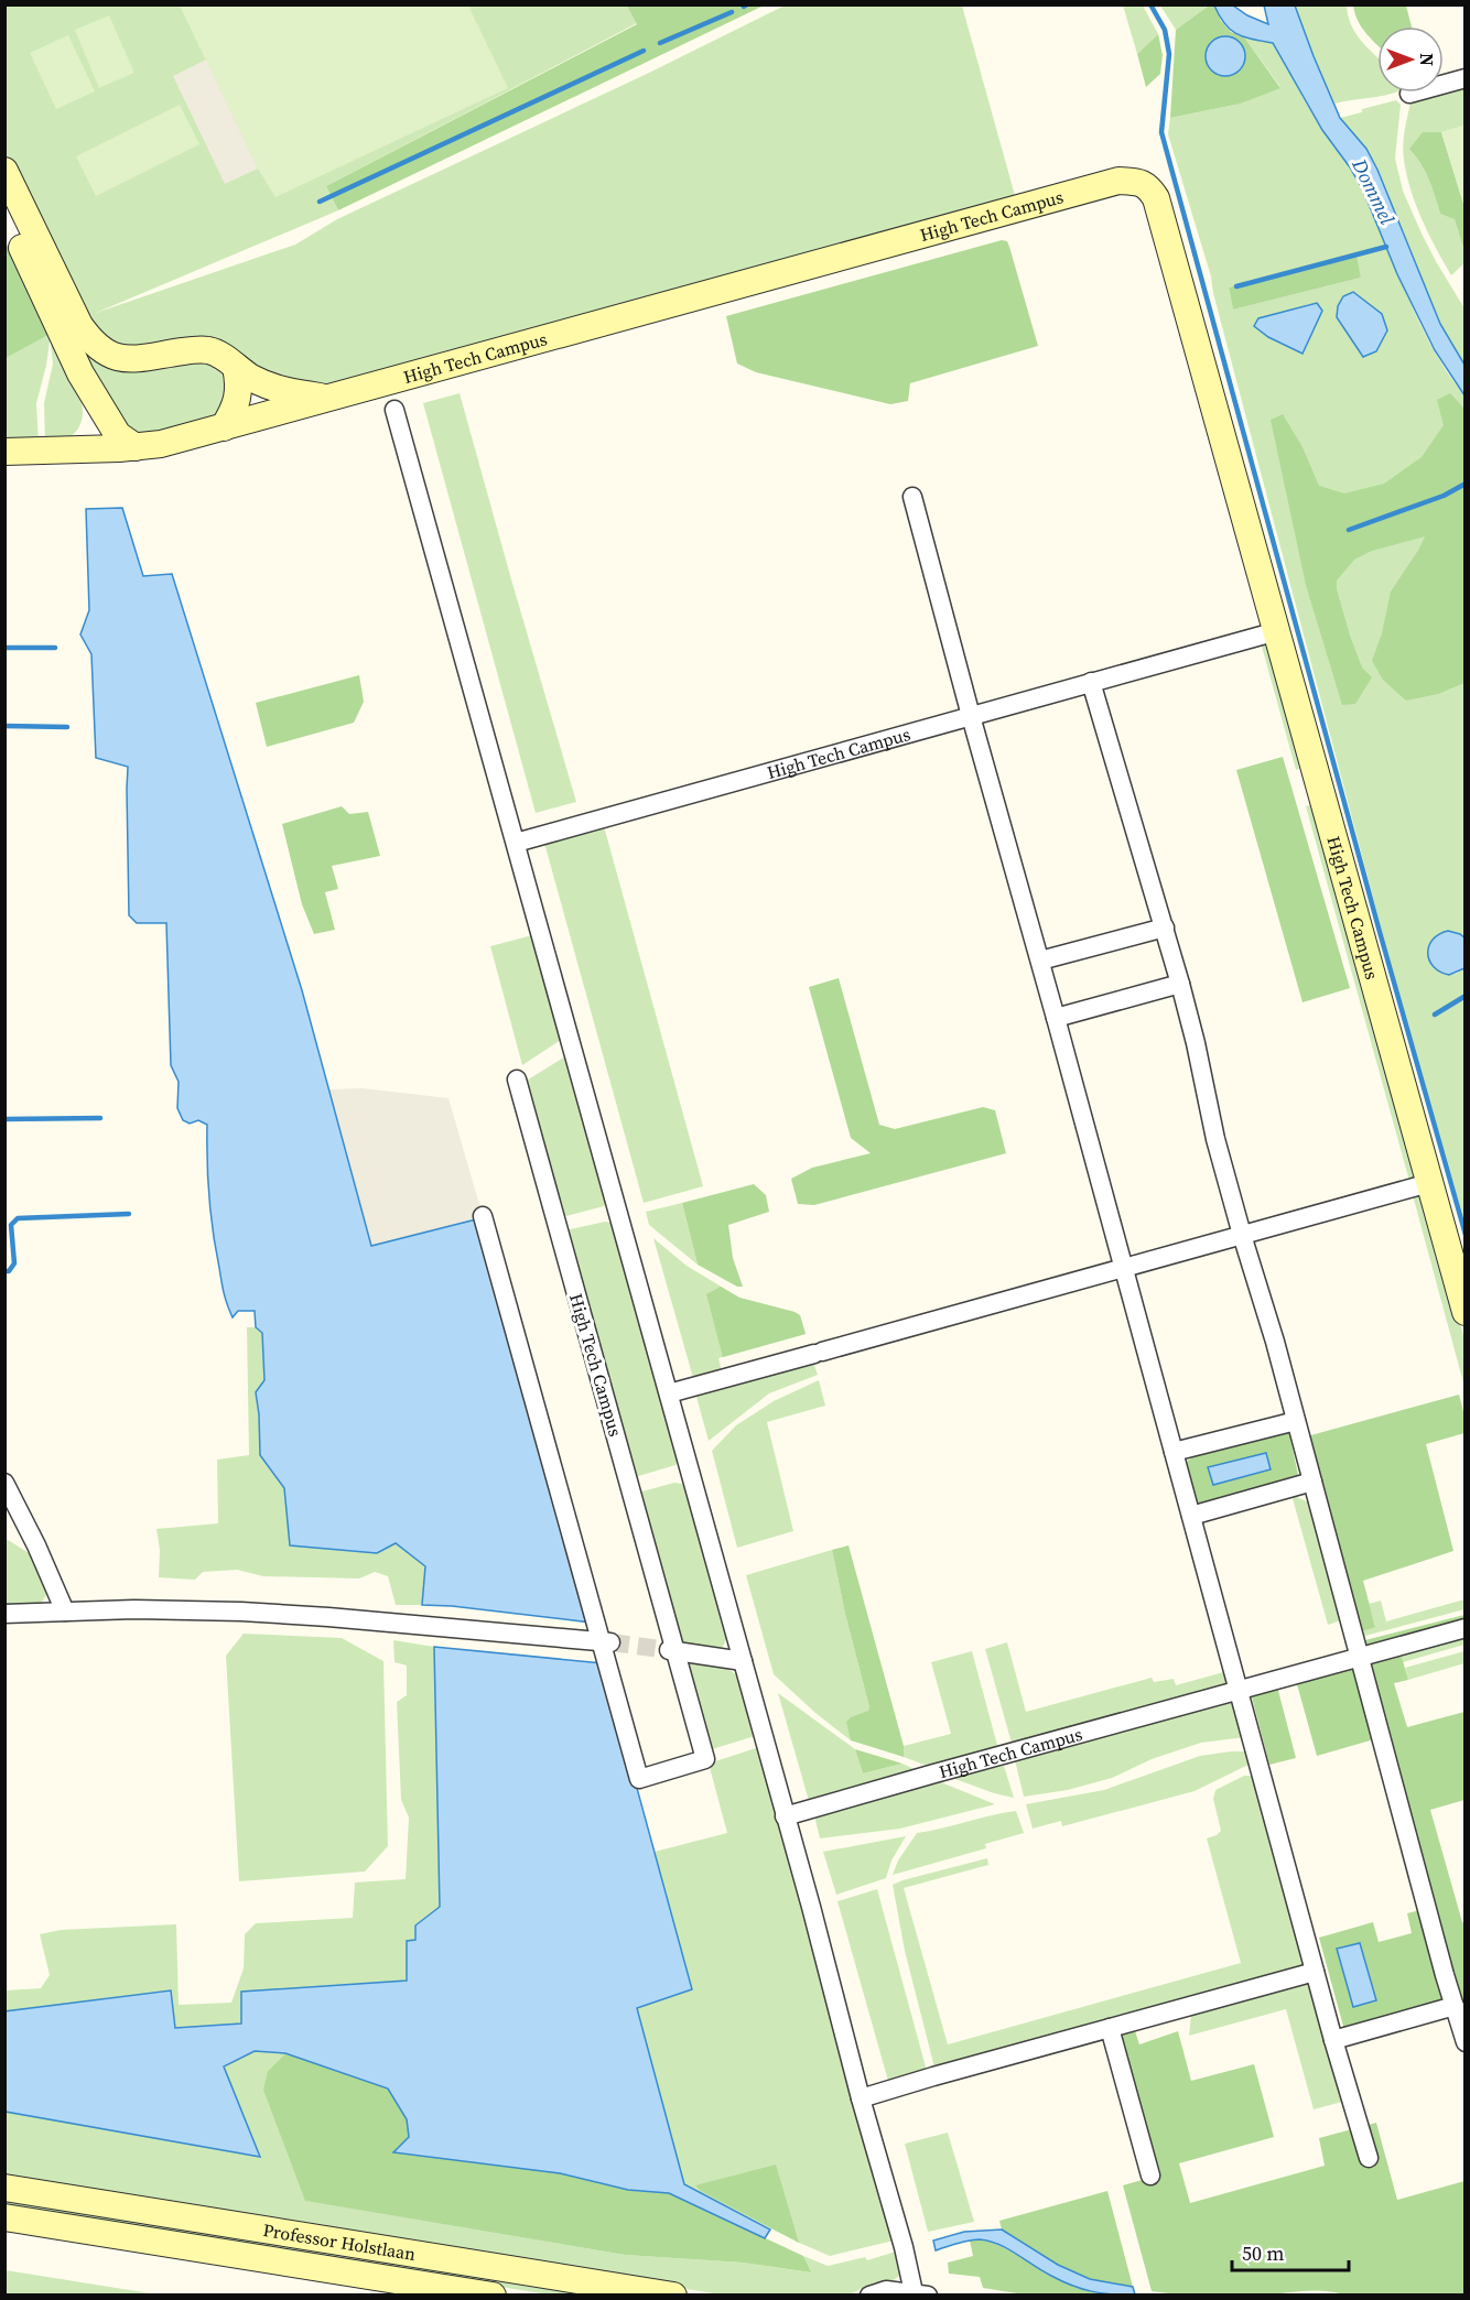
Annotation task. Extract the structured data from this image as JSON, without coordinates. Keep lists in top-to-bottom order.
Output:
{
  "streets": {
    "street": ["High Tech Campus", "Professor Holstlaan"]
  },
  "water": ["Dommel"],
  "scale_bar": "50 m",
  "north": "right"
}
